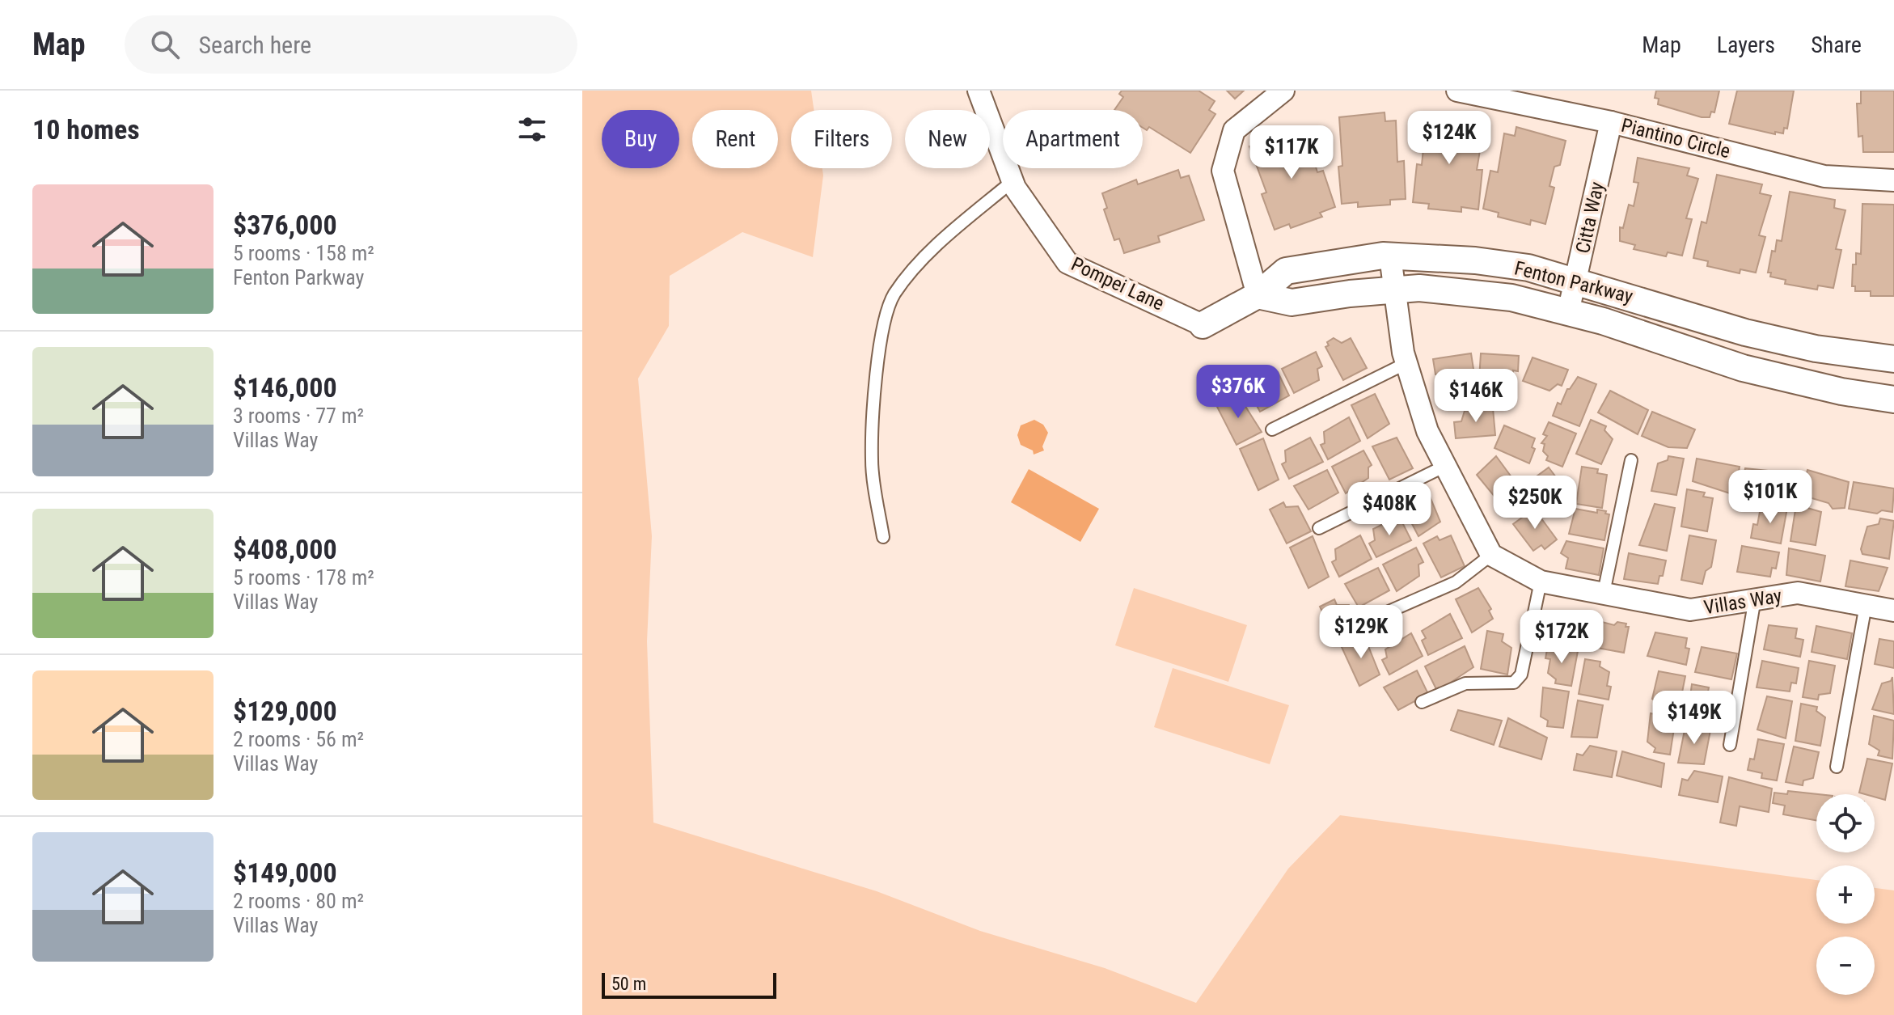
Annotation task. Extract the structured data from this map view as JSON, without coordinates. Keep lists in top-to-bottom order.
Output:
{
  "streets": {
    "street": [
      "Piantino Circle",
      "Citta Way",
      "Fenton Parkway",
      "Pompei Lane",
      "Villas Way"
    ]
  },
  "crossings": [
    ["Piantino Circle", "Citta Way"],
    ["Citta Way", "Fenton Parkway"],
    ["Fenton Parkway", "Pompei Lane"]
  ],
  "scale_bar": "50 m",
  "page": {
    "header": "Map",
    "search": "Search here",
    "nav": ["Map", "Layers", "Share"],
    "heading": "10 homes",
    "chip": [
      "Buy",
      "Rent",
      "Filters",
      "New",
      "Apartment"
    ],
    "price": [
      "$124K",
      "$117K",
      "$376K",
      "$146K",
      "$101K",
      "$250K",
      "$408K",
      "$129K",
      "$172K",
      "$149K"
    ],
    "list": [
      {
        "name": "$376,000",
        "note": "5 rooms · 158 m² · Fenton Parkway"
      },
      {
        "name": "$146,000",
        "note": "3 rooms · 77 m² · Villas Way"
      },
      {
        "name": "$408,000",
        "note": "5 rooms · 178 m² · Villas Way"
      },
      {
        "name": "$129,000",
        "note": "2 rooms · 56 m² · Villas Way"
      },
      {
        "name": "$149,000",
        "note": "2 rooms · 80 m² · Villas Way"
      }
    ],
    "map_buttons": ["+", "−"],
    "scale": "50 m"
  }
}
